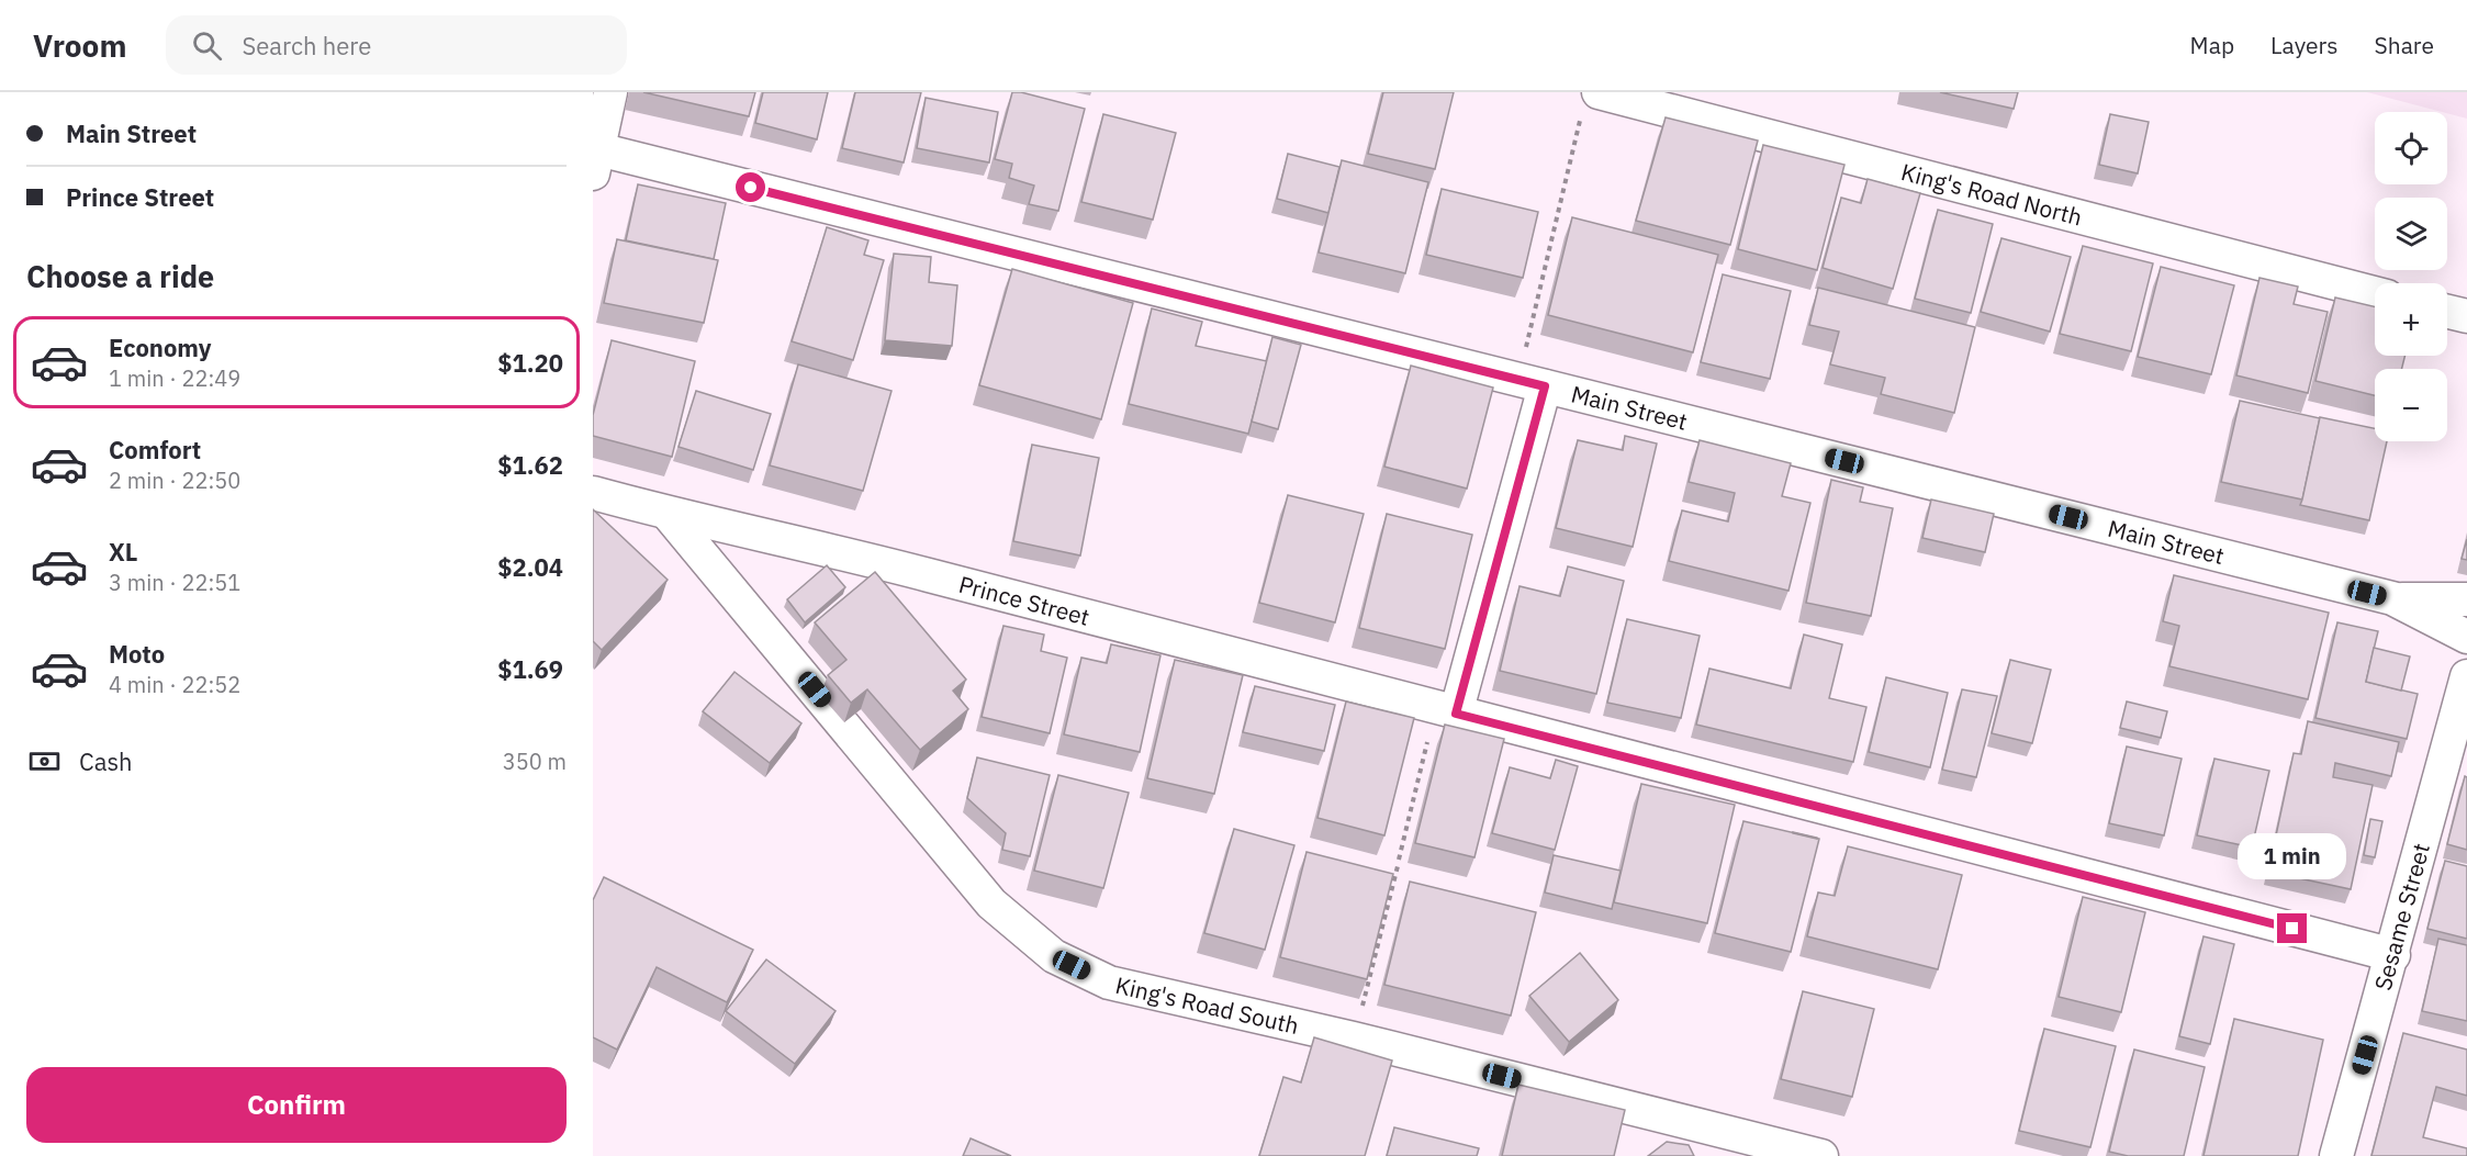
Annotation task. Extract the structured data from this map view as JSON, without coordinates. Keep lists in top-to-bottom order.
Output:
{
  "streets": {
    "street": [
      "King's Road North",
      "Main Street",
      "Prince Street",
      "Sesame Street",
      "King's Road South"
    ]
  },
  "crossings": [
    ["Prince Street", "Sesame Street"],
    ["Prince Street", "King's Road South"]
  ],
  "page": {
    "header": "Vroom",
    "search": "Search here",
    "nav": ["Map", "Layers", "Share"],
    "banner": ["Main Street", "Prince Street"],
    "map_buttons": ["+", "−"],
    "heading": "Choose a ride",
    "list": [
      {
        "name": "Economy",
        "note": "1 min · 22:49",
        "value": "$1.20"
      },
      {
        "name": "Comfort",
        "note": "2 min · 22:50",
        "value": "$1.62"
      },
      {
        "name": "XL",
        "note": "3 min · 22:51",
        "value": "$2.04"
      },
      {
        "name": "Moto",
        "note": "4 min · 22:52",
        "value": "$1.69"
      }
    ],
    "pay": ["Cash", "350 m"],
    "bubble": "1 min",
    "buttons": "Confirm"
  }
}
